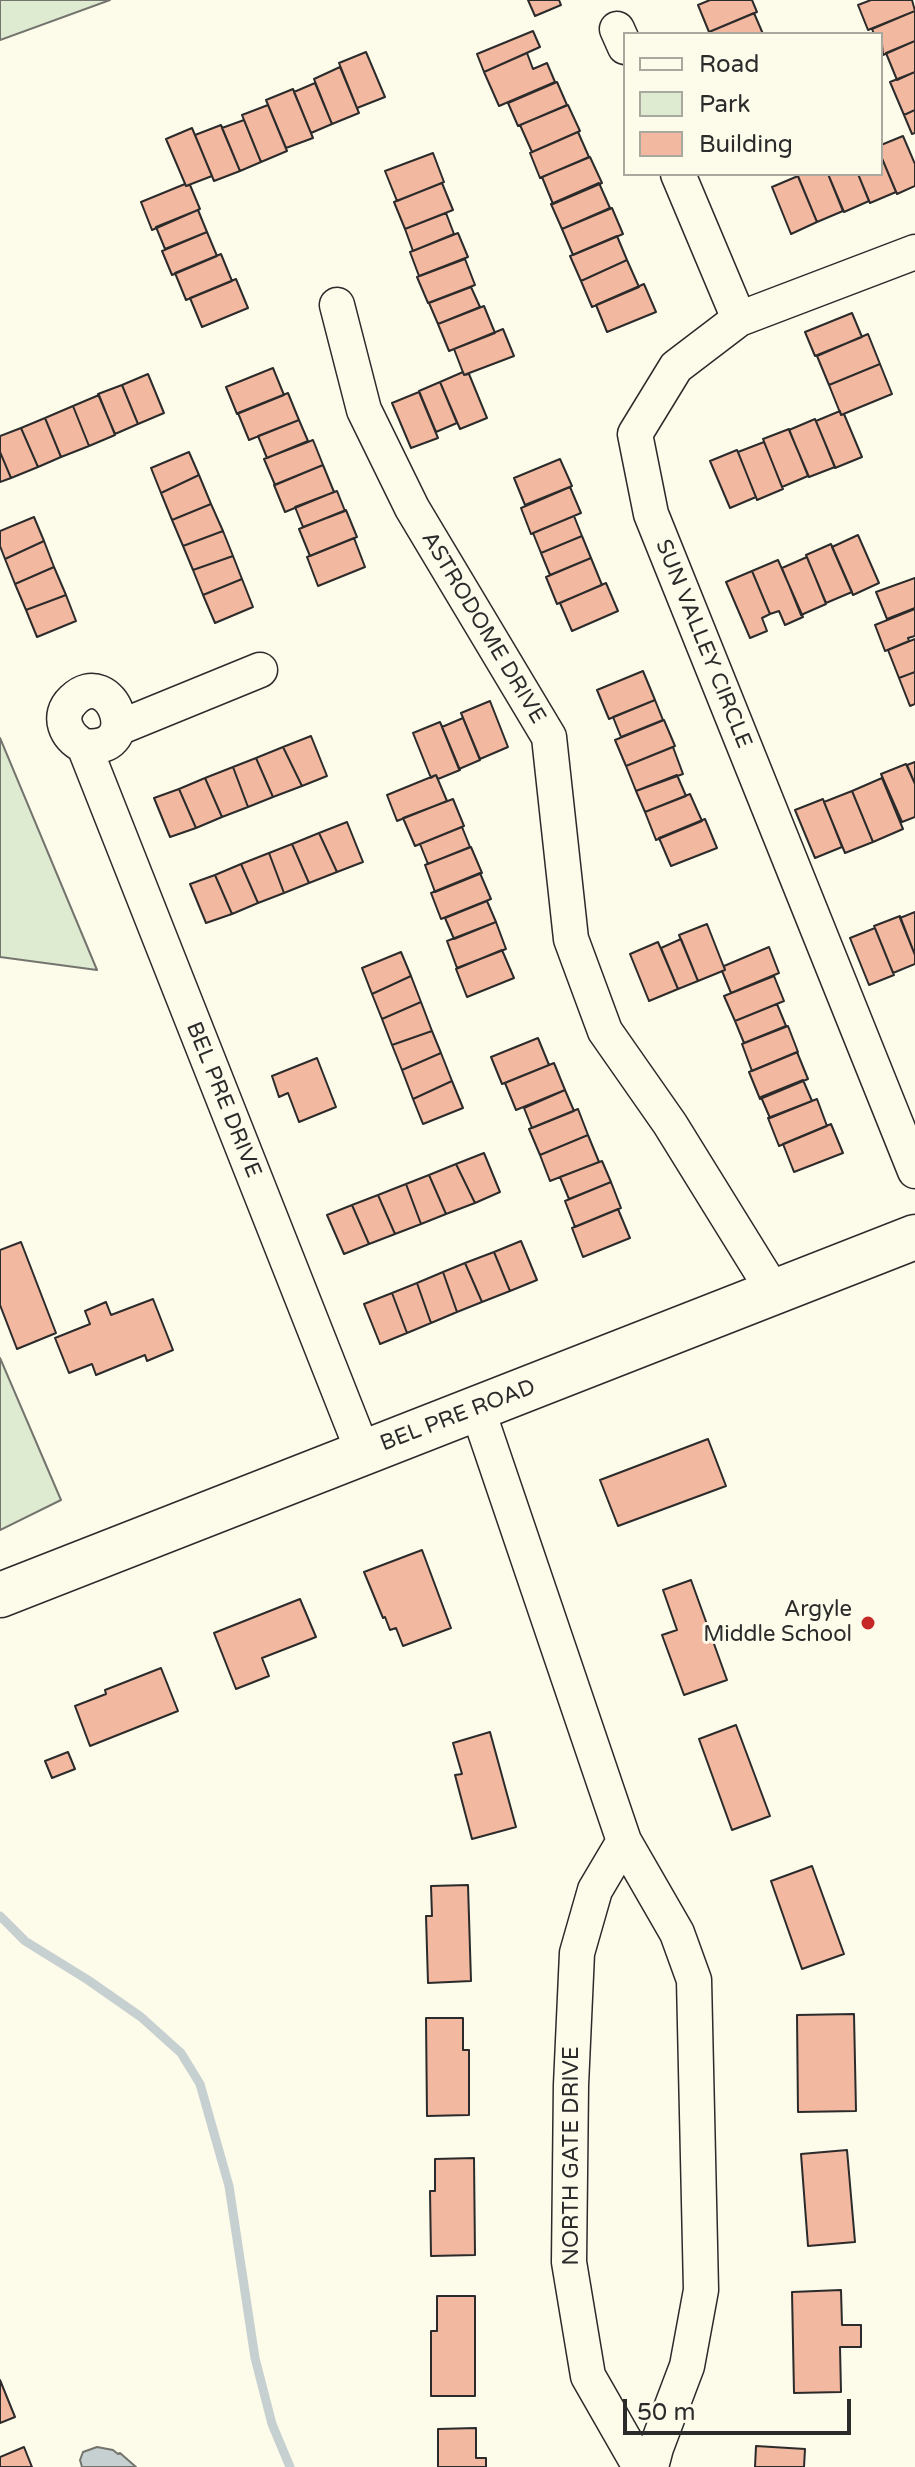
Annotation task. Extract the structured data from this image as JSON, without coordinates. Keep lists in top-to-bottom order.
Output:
{
  "streets": {
    "main road": ["BEL PRE ROAD"],
    "street": [
      "ASTRODOME DRIVE",
      "SUN VALLEY CIRCLE",
      "BEL PRE DRIVE",
      "NORTH GATE DRIVE"
    ]
  },
  "crossings": [
    ["ASTRODOME DRIVE", "BEL PRE ROAD"],
    ["BEL PRE DRIVE", "BEL PRE ROAD"]
  ],
  "places": ["Argyle Middle School"],
  "legend": ["Road", "Park", "Building"],
  "scale_bar": "50 m"
}
